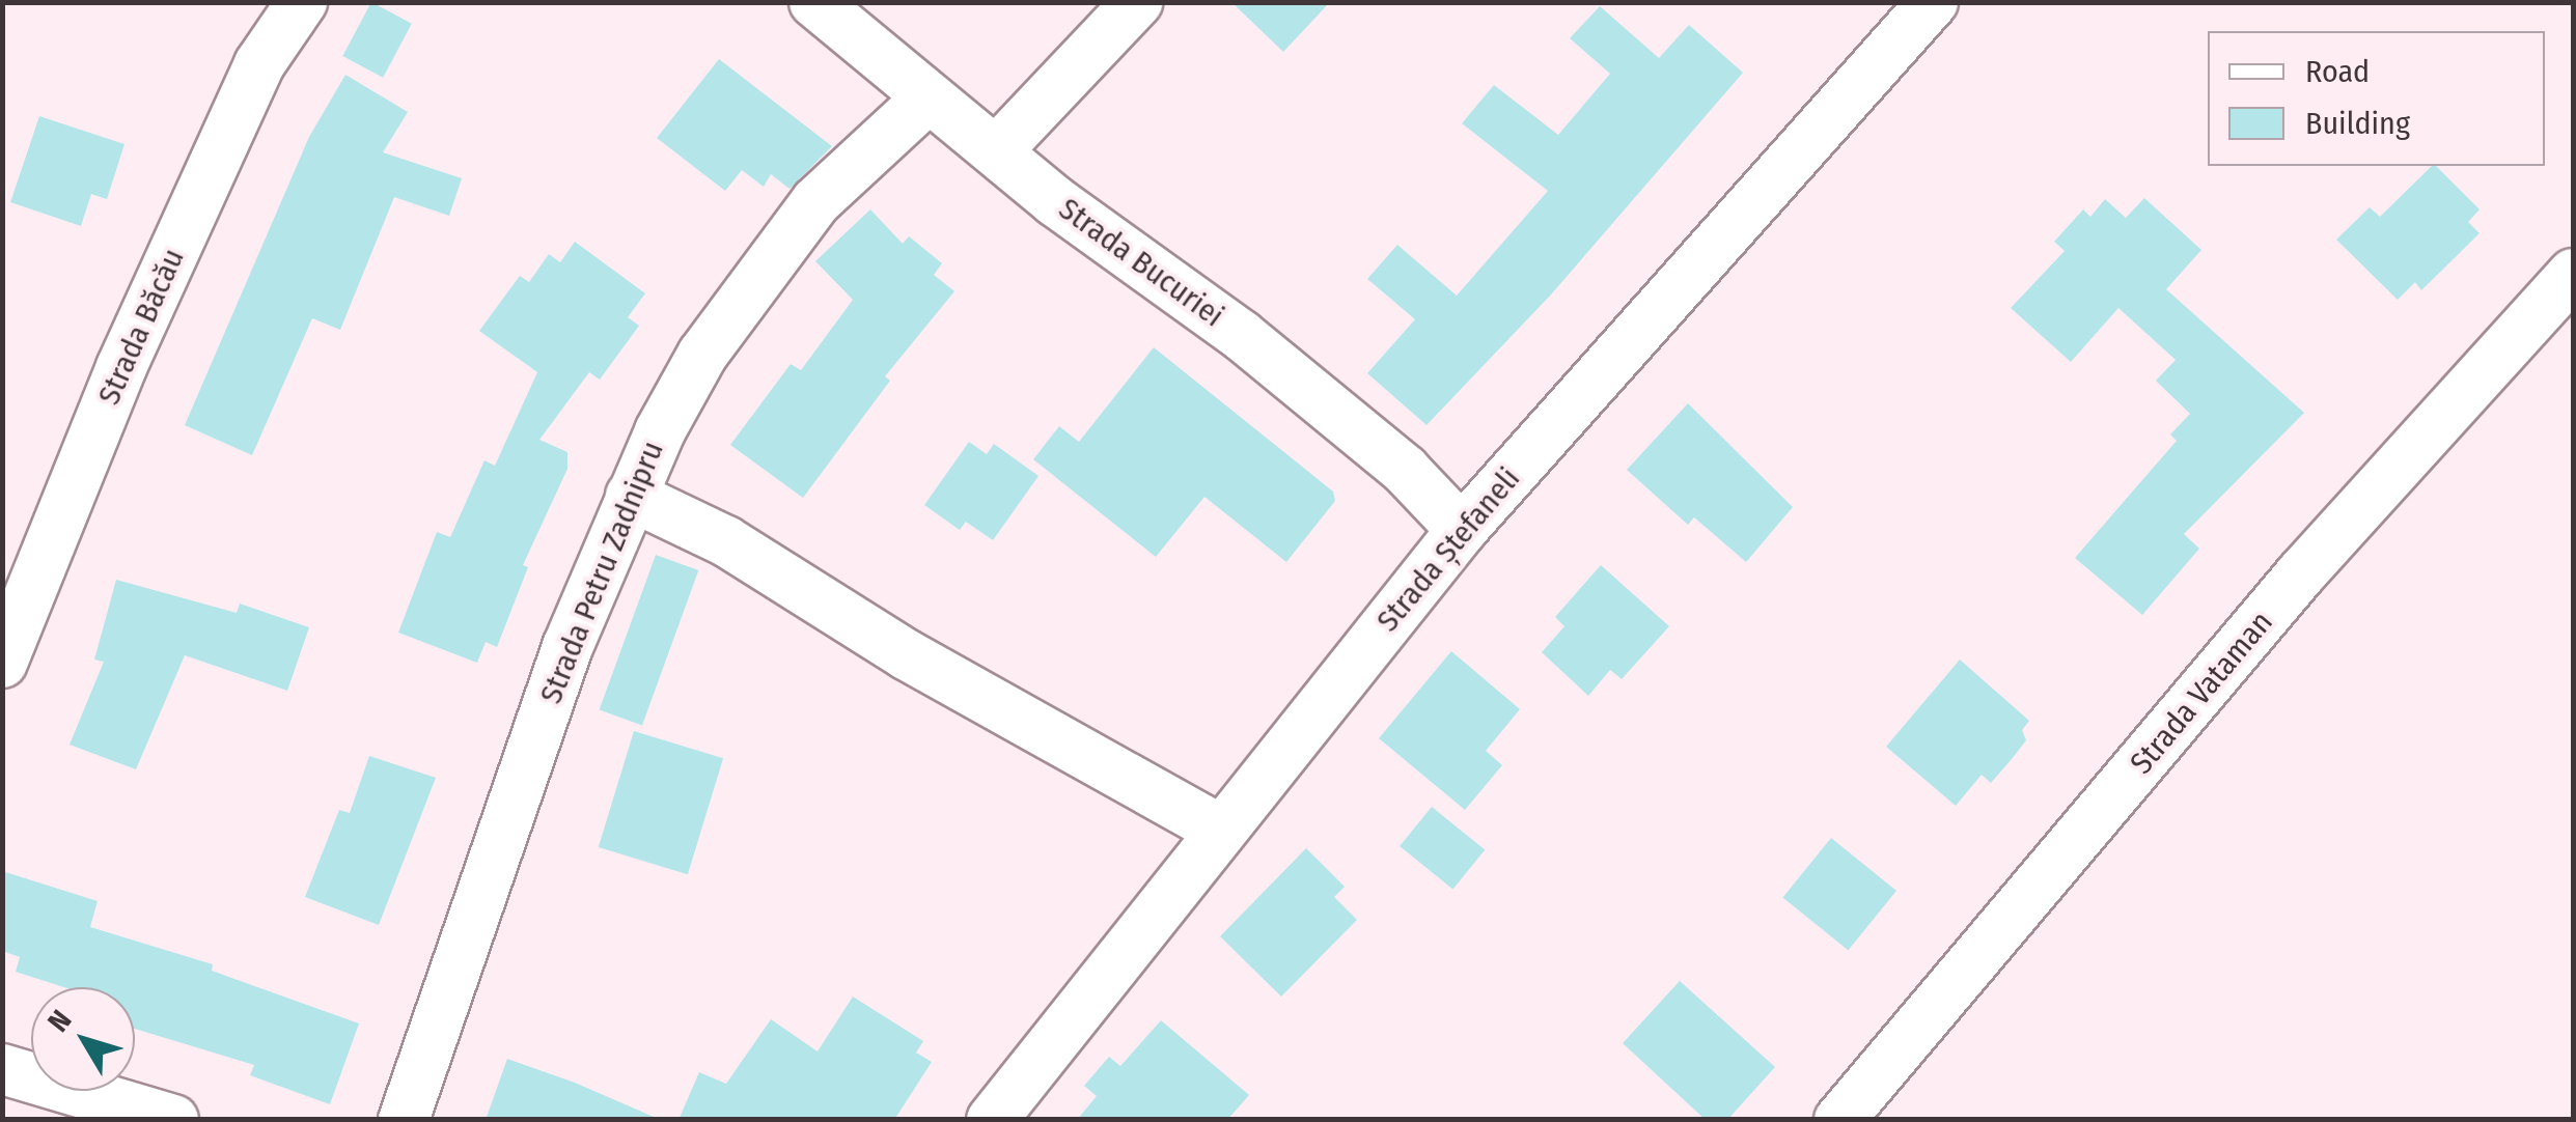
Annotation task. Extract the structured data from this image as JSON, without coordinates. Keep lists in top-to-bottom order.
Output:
{
  "streets": {
    "street": [
      "Strada Bucuriei",
      "Strada Băcău",
      "Strada Ștefaneli",
      "Strada Petru Zadnipru",
      "Strada Vataman"
    ]
  },
  "crossings": [
    ["Strada Bucuriei", "Strada Ștefaneli"],
    ["Strada Bucuriei", "Strada Petru Zadnipru"]
  ],
  "legend": ["Road", "Building"],
  "north": "top left"
}
